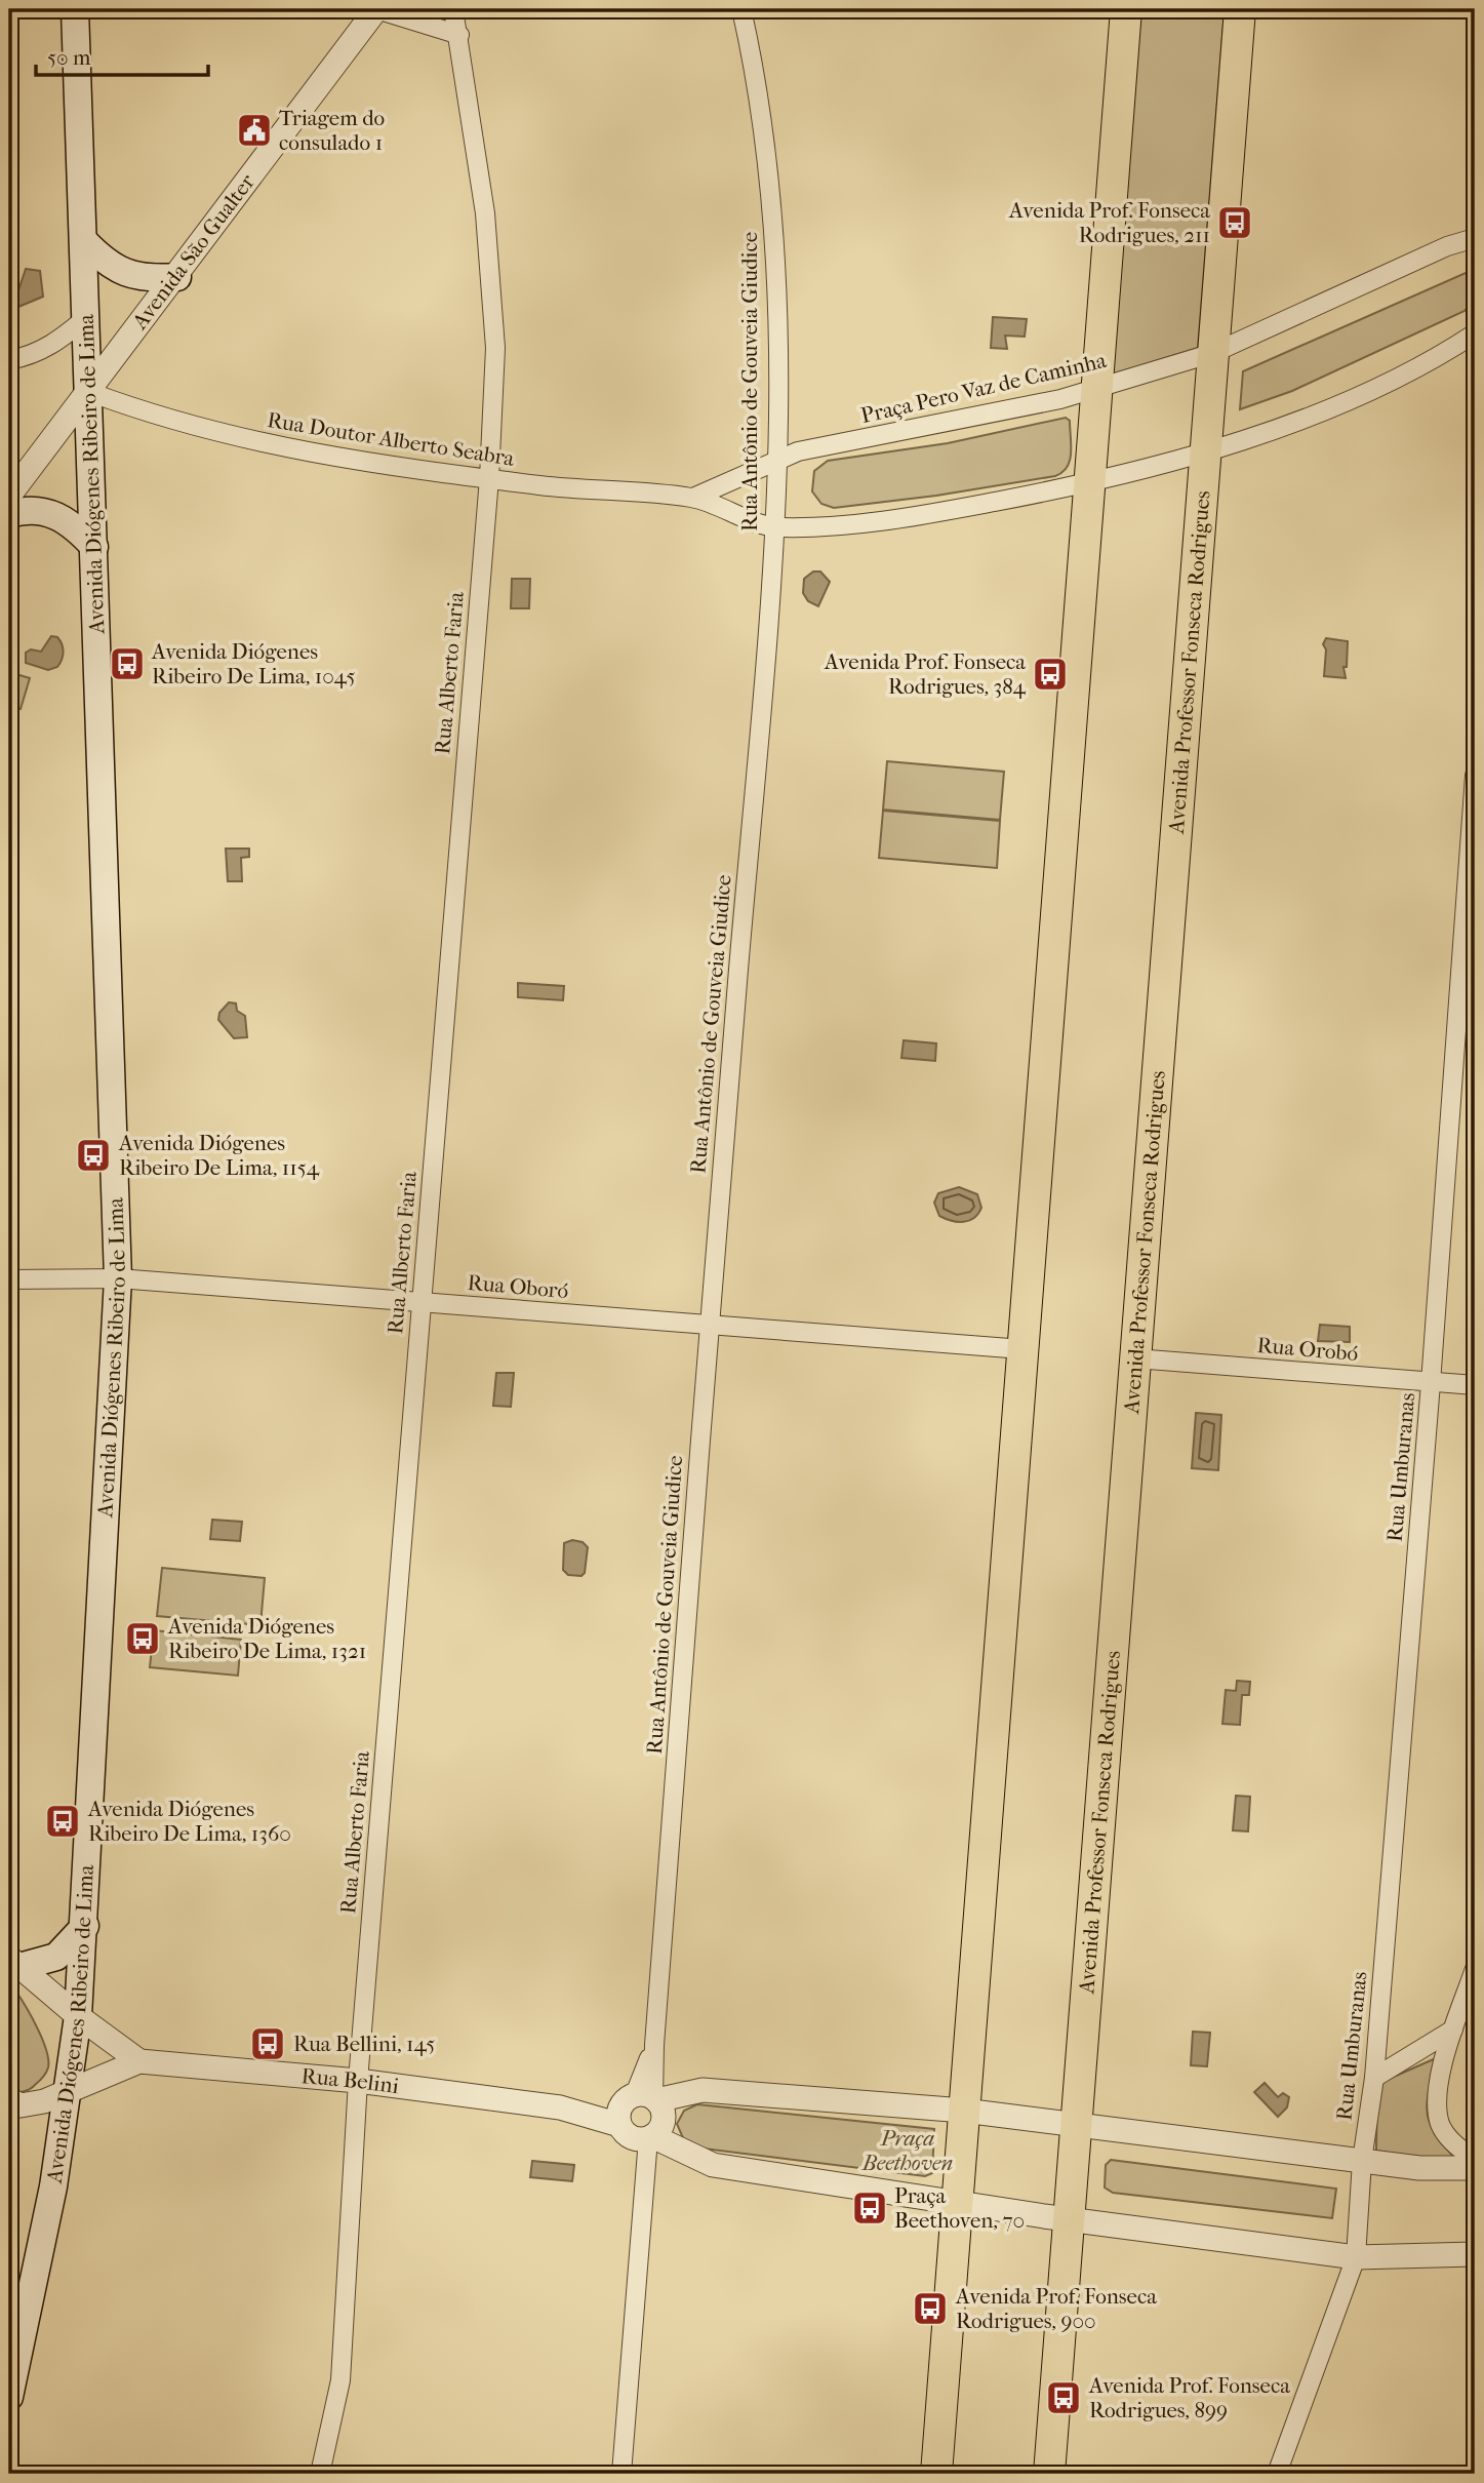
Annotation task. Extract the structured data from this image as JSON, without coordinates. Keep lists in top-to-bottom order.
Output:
{
  "streets": {
    "highway": ["Avenida Professor Fonseca Rodrigues"],
    "main road": ["Avenida Diógenes Ribeiro de Lima"],
    "street": [
      "Avenida São Gualter",
      "Rua Antônio de Gouveia Giudice",
      "Praça Pero Vaz de Caminha",
      "Rua Doutor Alberto Seabra",
      "Rua Alberto Faria",
      "Rua Oboró",
      "Rua Orobó",
      "Rua Umburanas",
      "Rua Belini"
    ]
  },
  "crossings": [
    ["Avenida São Gualter", "Rua Doutor Alberto Seabra"],
    ["Avenida São Gualter", "Avenida Diógenes Ribeiro de Lima"],
    ["Rua Antônio de Gouveia Giudice", "Praça Pero Vaz de Caminha"],
    ["Rua Antônio de Gouveia Giudice", "Rua Doutor Alberto Seabra"],
    ["Rua Antônio de Gouveia Giudice", "Rua Oboró"],
    ["Rua Antônio de Gouveia Giudice", "Rua Belini"],
    ["Praça Pero Vaz de Caminha", "Rua Doutor Alberto Seabra"],
    ["Praça Pero Vaz de Caminha", "Avenida Professor Fonseca Rodrigues"],
    ["Rua Doutor Alberto Seabra", "Avenida Diógenes Ribeiro de Lima"],
    ["Rua Doutor Alberto Seabra", "Rua Alberto Faria"],
    ["Avenida Diógenes Ribeiro de Lima", "Rua Oboró"],
    ["Avenida Diógenes Ribeiro de Lima", "Rua Belini"],
    ["Avenida Professor Fonseca Rodrigues", "Rua Orobó"],
    ["Rua Alberto Faria", "Rua Oboró"],
    ["Rua Alberto Faria", "Rua Belini"],
    ["Rua Orobó", "Rua Umburanas"]
  ],
  "parks": ["Praça Beethoven"],
  "places": {
    "public building": ["Triagem do consulado 1"],
    "bus stop": [
      "Avenida Prof. Fonseca Rodrigues, 211",
      "Avenida Diógenes Ribeiro De Lima, 1045",
      "Avenida Prof. Fonseca Rodrigues, 384",
      "Avenida Diógenes Ribeiro De Lima, 1154",
      "Avenida Diógenes Ribeiro De Lima, 1321",
      "Avenida Diógenes Ribeiro De Lima, 1360",
      "Rua Bellini, 145",
      "Praça Beethoven, 70",
      "Avenida Prof. Fonseca Rodrigues, 900",
      "Avenida Prof. Fonseca Rodrigues, 899"
    ]
  },
  "scale_bar": "50 m"
}
